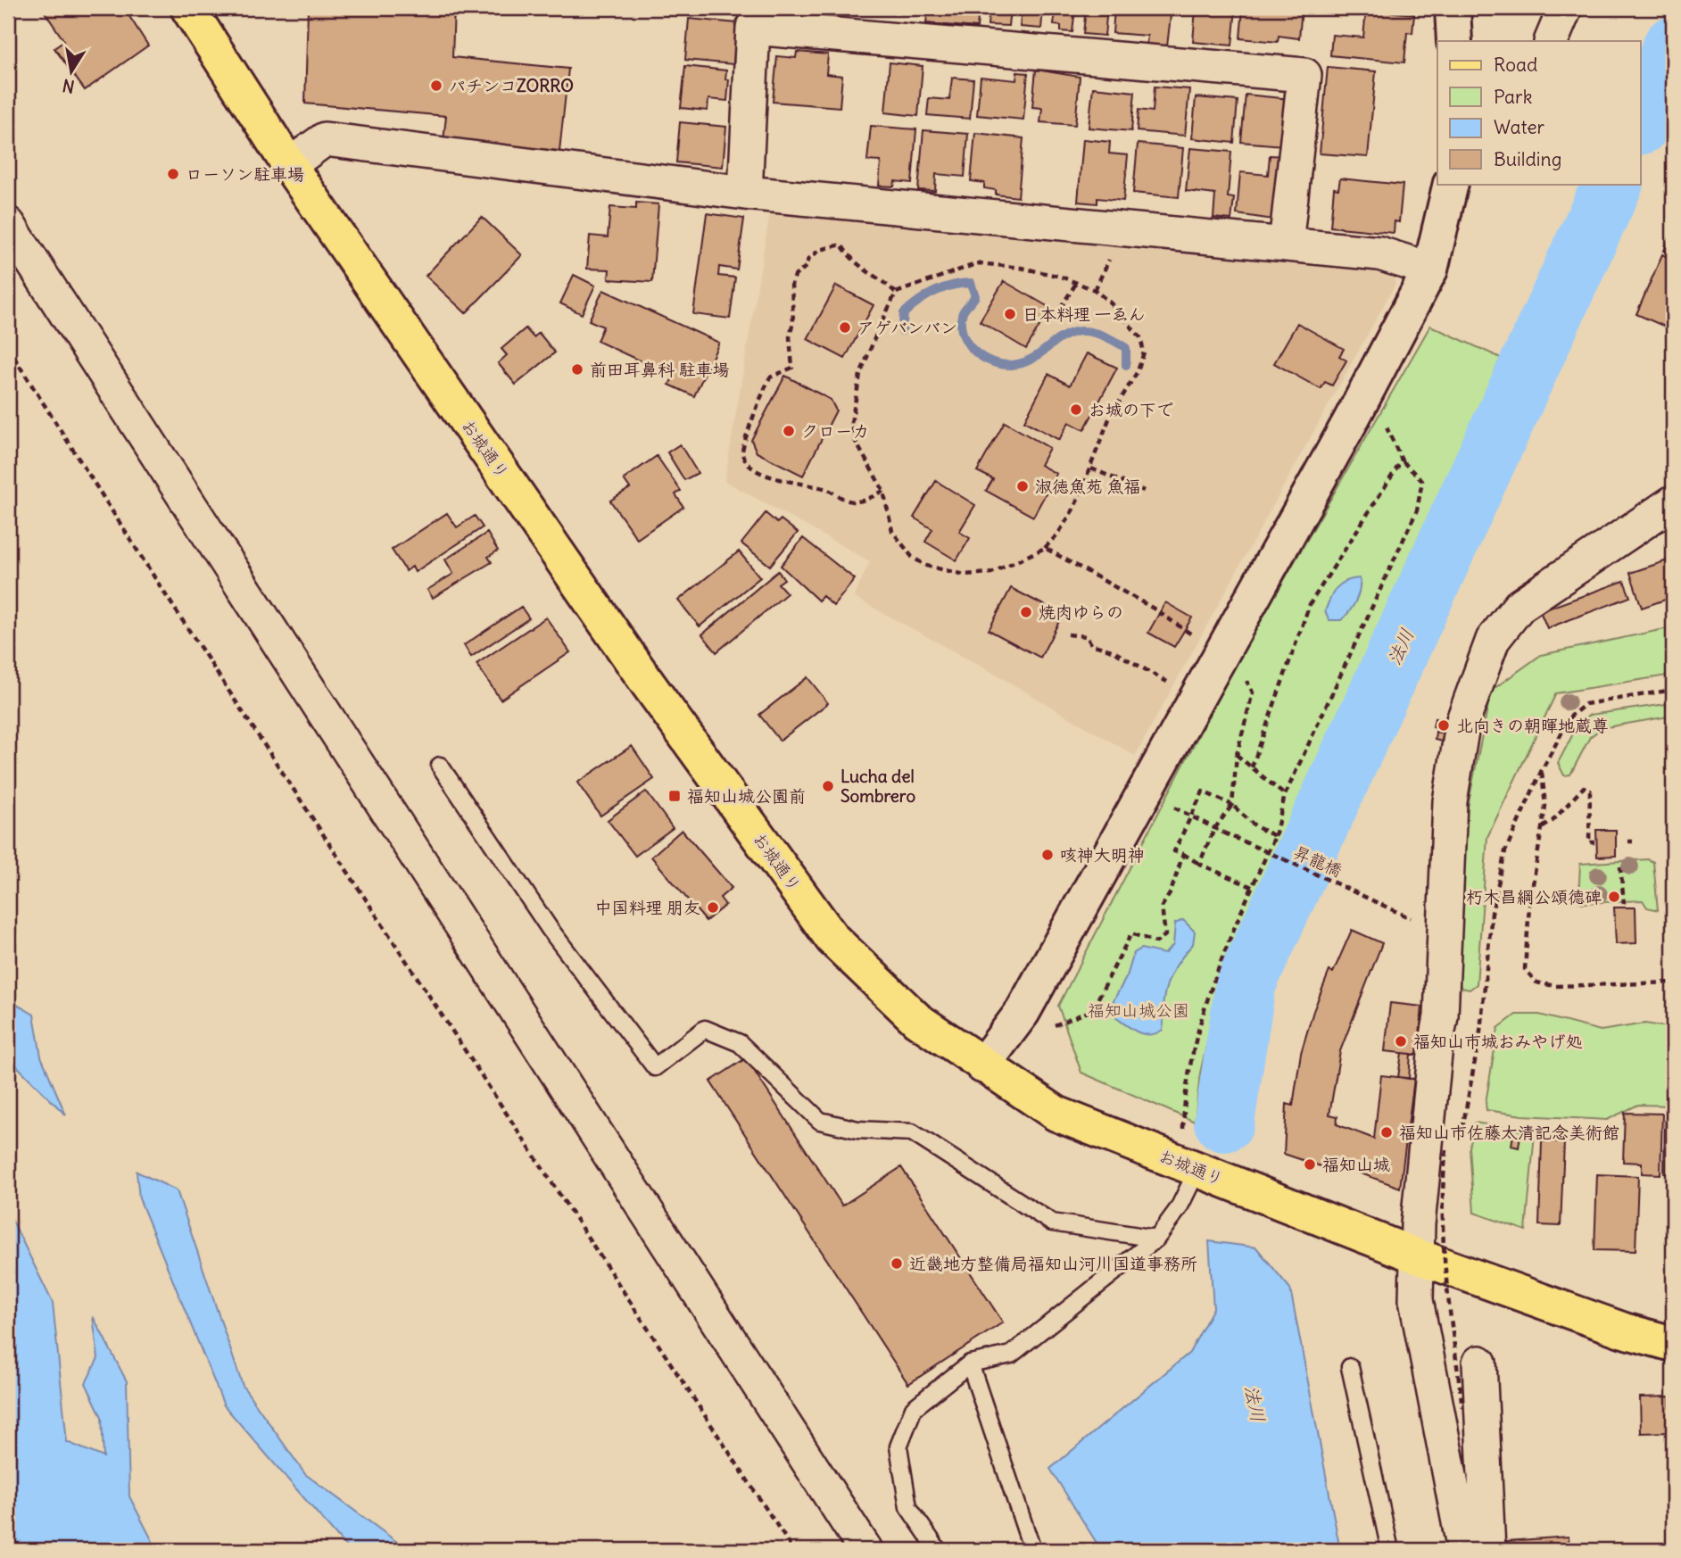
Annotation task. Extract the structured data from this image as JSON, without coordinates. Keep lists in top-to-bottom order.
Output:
{
  "streets": {
    "main road": ["お城通り"],
    "path": ["昇龍橋"]
  },
  "water": ["法川"],
  "parks": ["福知山城公園"],
  "places": {
    "other": [
      "パチンコZORRO",
      "ローソン駐車場",
      "日本料理 一ゑん",
      "アゲバンバン",
      "前田耳鼻科 駐車場",
      "お城の下で",
      "クローカ",
      "淑徳魚苑 魚福",
      "焼肉ゆらの",
      "北向きの朝暉地蔵尊",
      "Lucha del Sombrero",
      "咳神大明神",
      "朽木昌綱公頌德碑",
      "中国料理 朋友",
      "福知山市城おみやげ処",
      "福知山市佐藤太清記念美術館",
      "福知山城",
      "近畿地方整備局福知山河川国道事務所"
    ],
    "transit": ["福知山城公園前"]
  },
  "legend": [
    "Road",
    "Park",
    "Water",
    "Building"
  ],
  "north": "bottom"
}
